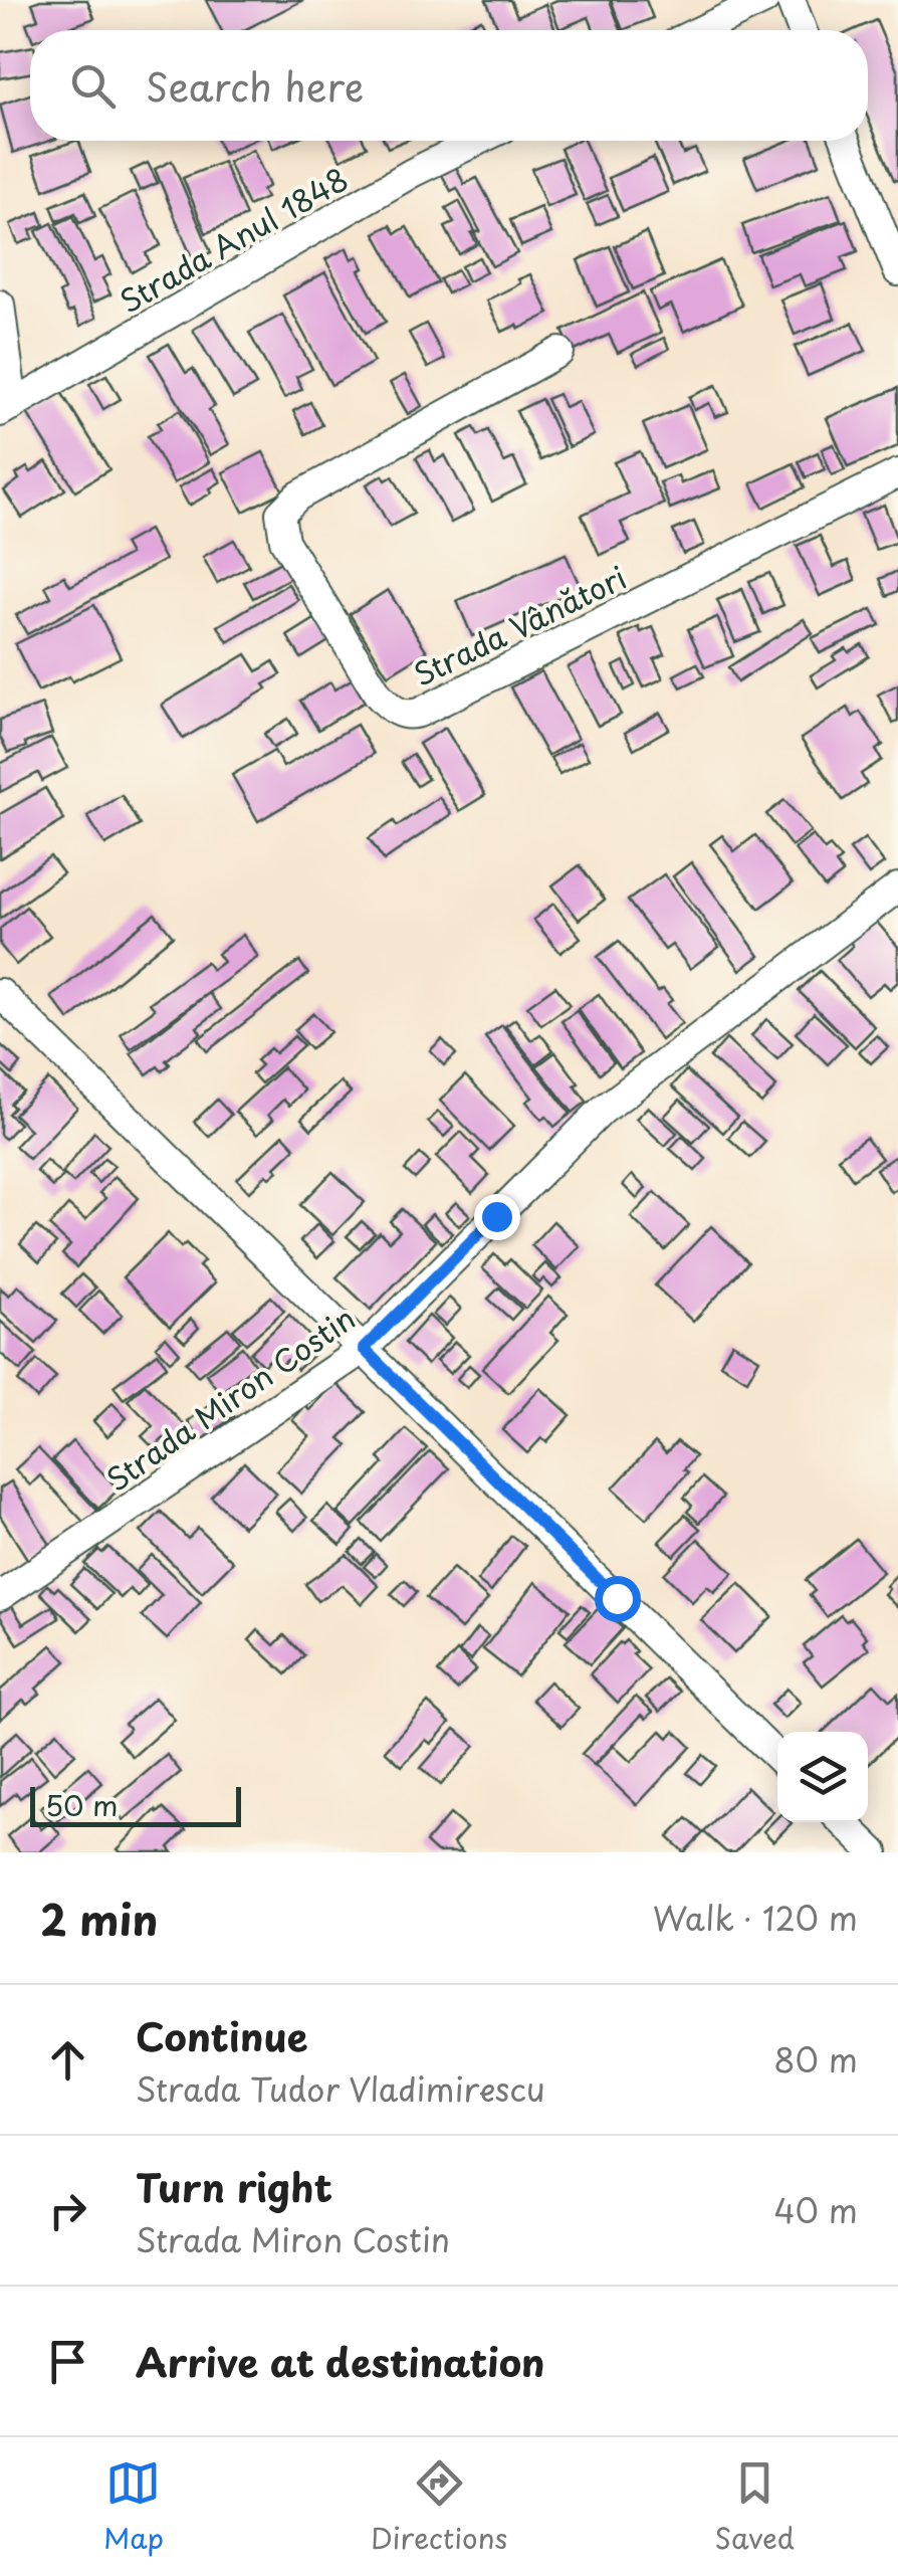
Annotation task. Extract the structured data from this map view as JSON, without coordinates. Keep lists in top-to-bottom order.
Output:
{
  "streets": {
    "street": ["Strada Anul 1848", "Strada Vânători", "Strada Miron Costin"]
  },
  "scale_bar": "50 m",
  "page": {
    "search": "Search here",
    "scale": "50 m",
    "heading": ["2 min", "Walk · 120 m"],
    "list": [
      ["Continue", "Strada Tudor Vladimirescu", "80 m"],
      ["Turn right", "Strada Miron Costin", "40 m"],
      "Arrive at destination"
    ],
    "nav": ["Map", "Directions", "Saved"]
  }
}
